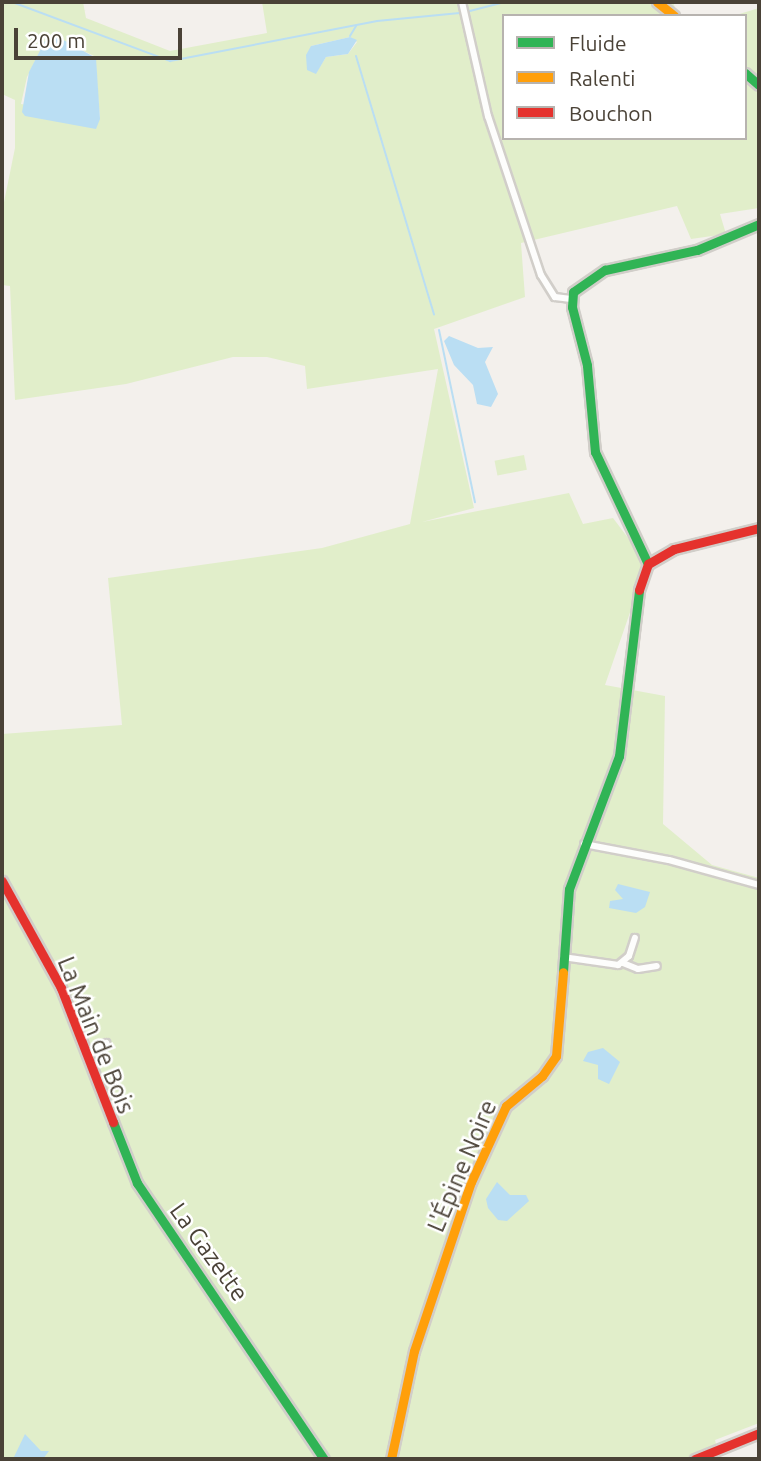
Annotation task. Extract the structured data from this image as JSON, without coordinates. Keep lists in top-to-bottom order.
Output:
{
  "streets": {
    "street": ["La Main de Bois", "L'Épine Noire", "La Gazette"]
  },
  "crossings": [
    ["La Main de Bois", "La Gazette"]
  ],
  "legend": ["Fluide", "Ralenti", "Bouchon"],
  "scale_bar": "200 m"
}
